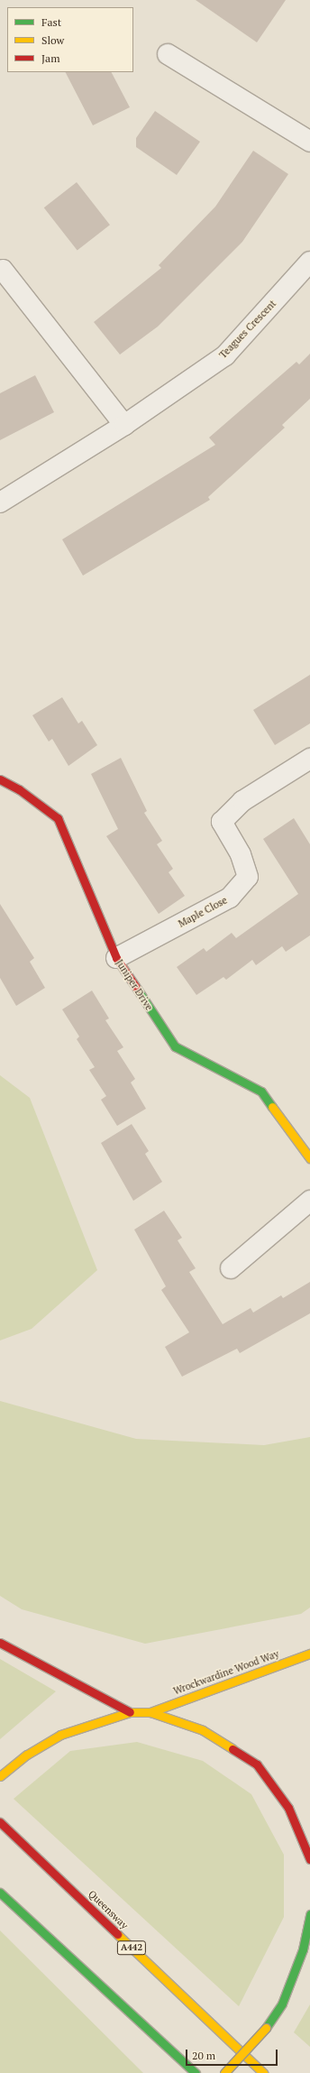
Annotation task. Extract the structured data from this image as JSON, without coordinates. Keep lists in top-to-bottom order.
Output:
{
  "streets": {
    "main road": [
      "Juniper Drive",
      "Wrockwardine Wood Way",
      "Queensway",
      "A442"
    ],
    "street": ["Teagues Crescent", "Maple Close"]
  },
  "crossings": [
    ["Maple Close", "Juniper Drive"]
  ],
  "legend": ["Fast", "Slow", "Jam"],
  "scale_bar": "20 m"
}
